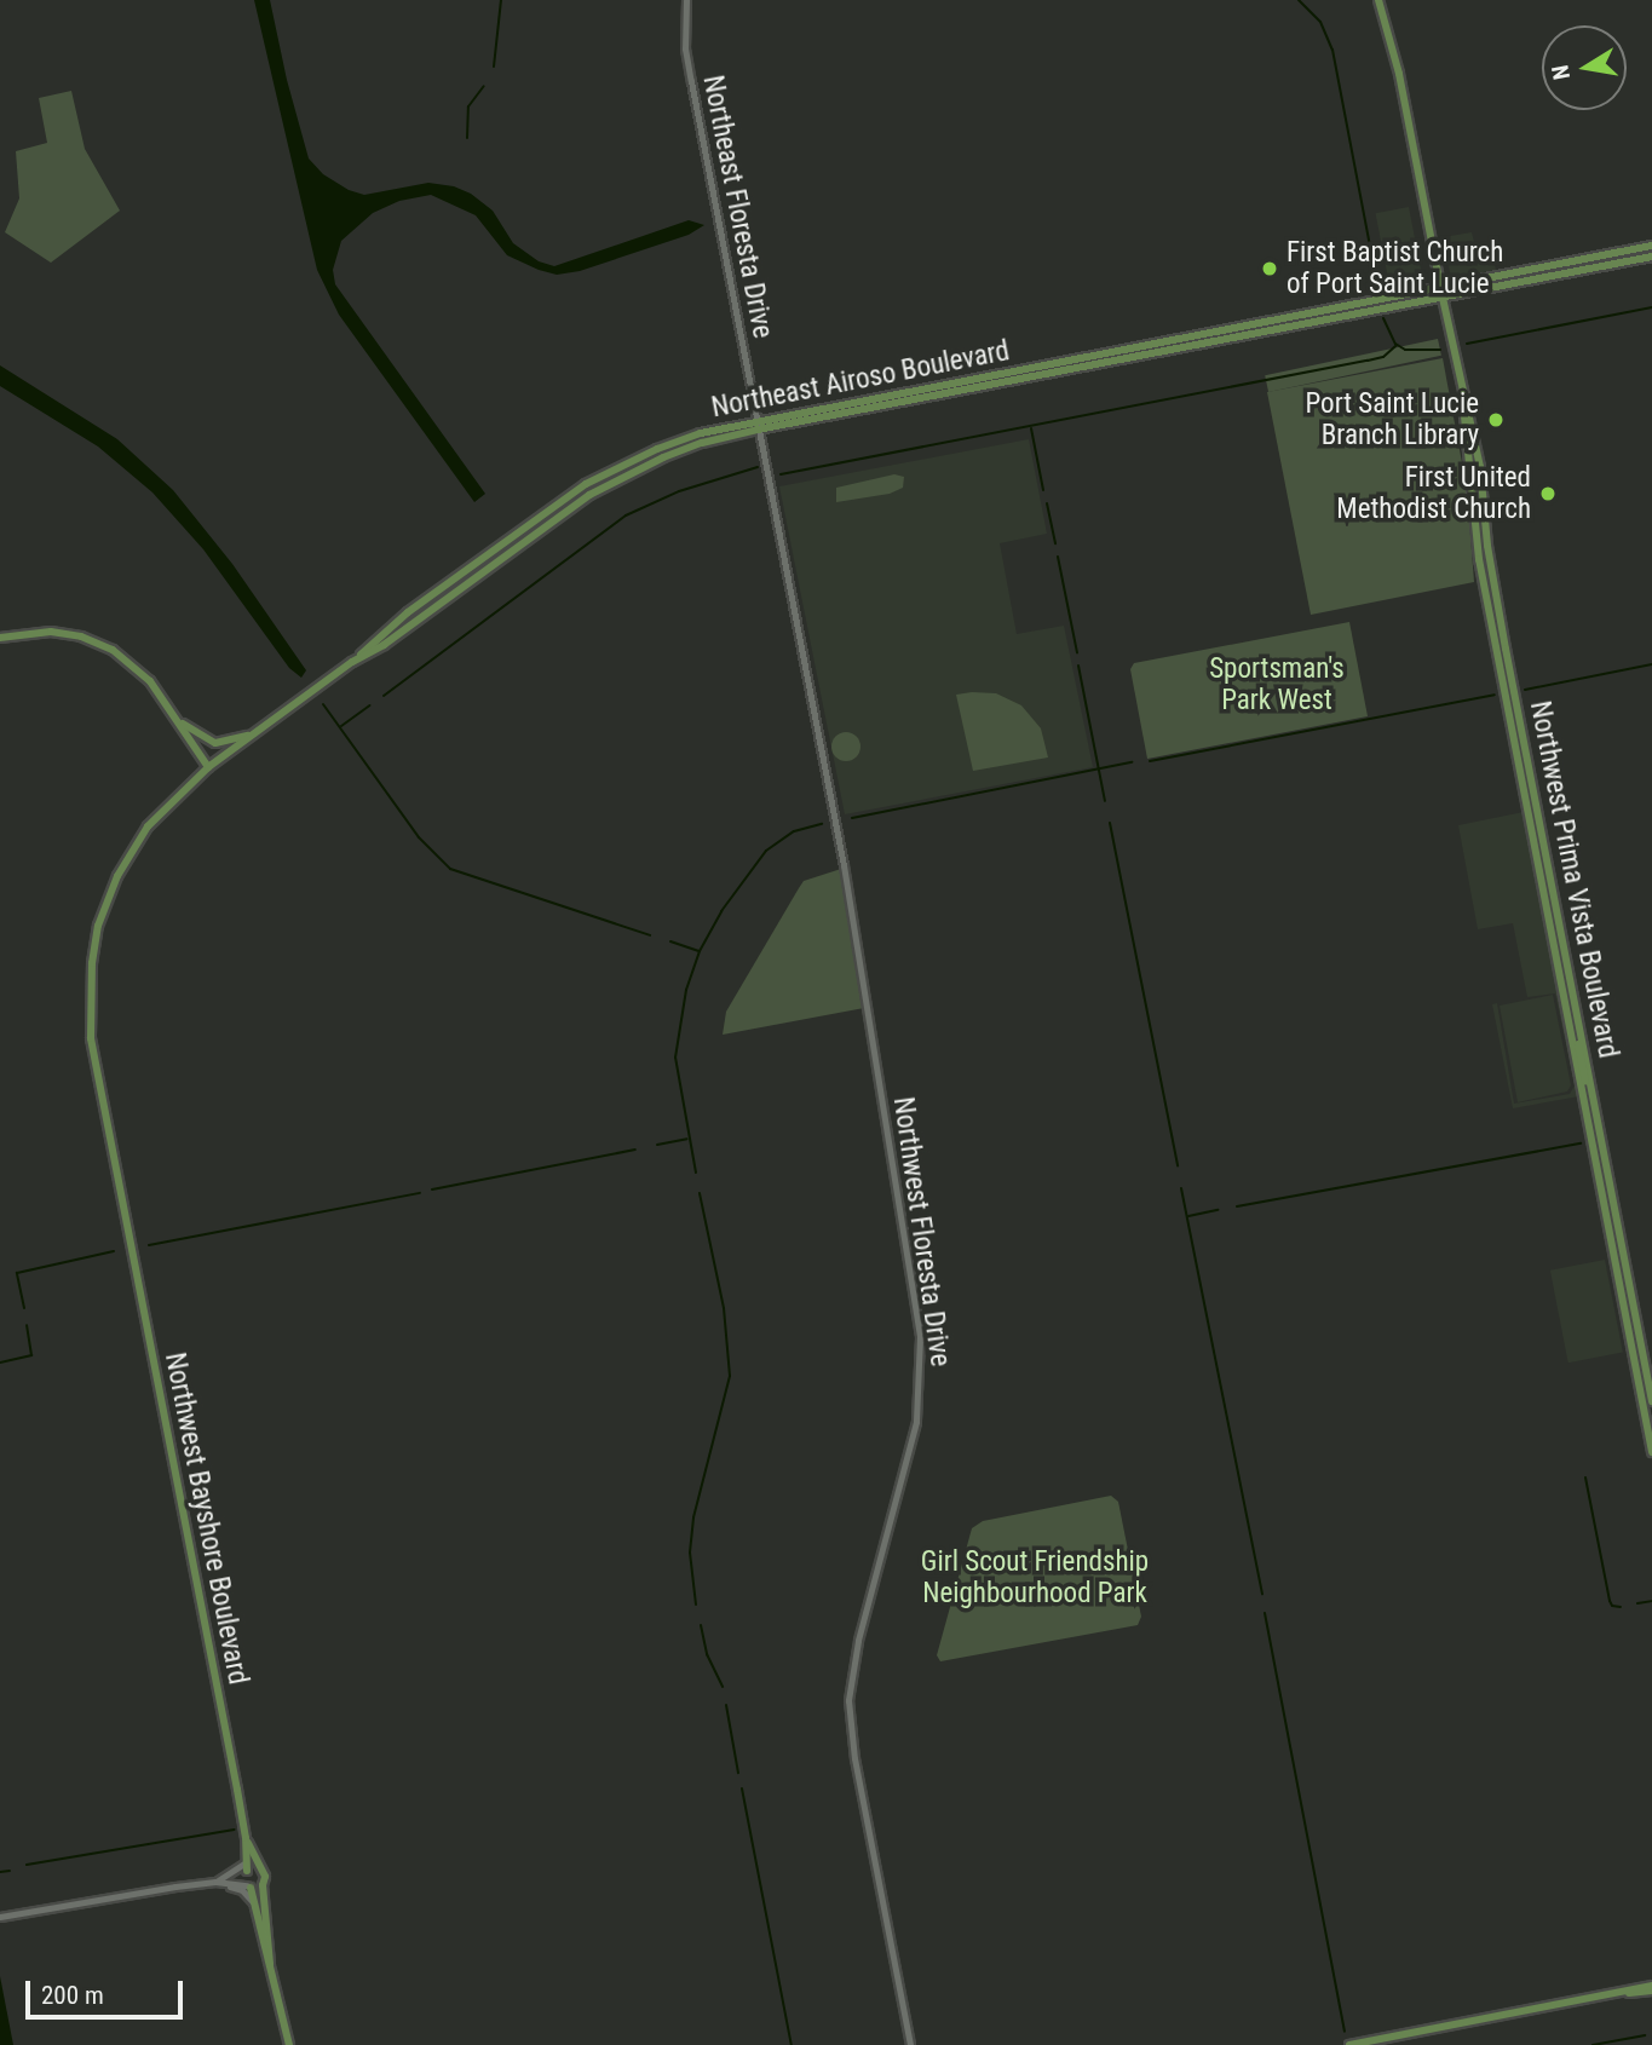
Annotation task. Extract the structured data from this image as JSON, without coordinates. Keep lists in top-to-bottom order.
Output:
{
  "streets": {
    "main road": ["Northeast Airoso Boulevard", "Northwest Prima Vista Boulevard", "Northwest Bayshore Boulevard"],
    "street": ["Northeast Floresta Drive", "Northwest Floresta Drive"]
  },
  "crossings": [
    ["Northeast Floresta Drive", "Northeast Airoso Boulevard"],
    ["Northeast Floresta Drive", "Northwest Floresta Drive"],
    ["Northeast Airoso Boulevard", "Northwest Floresta Drive"],
    ["Northeast Airoso Boulevard", "Northwest Bayshore Boulevard"]
  ],
  "parks": ["Sportsman's Park West", "Girl Scout Friendship Neighbourhood Park"],
  "places": ["First Baptist Church of Port Saint Lucie", "Port Saint Lucie Branch Library", "First United Methodist Church"],
  "scale_bar": "200 m",
  "north": "left"
}
